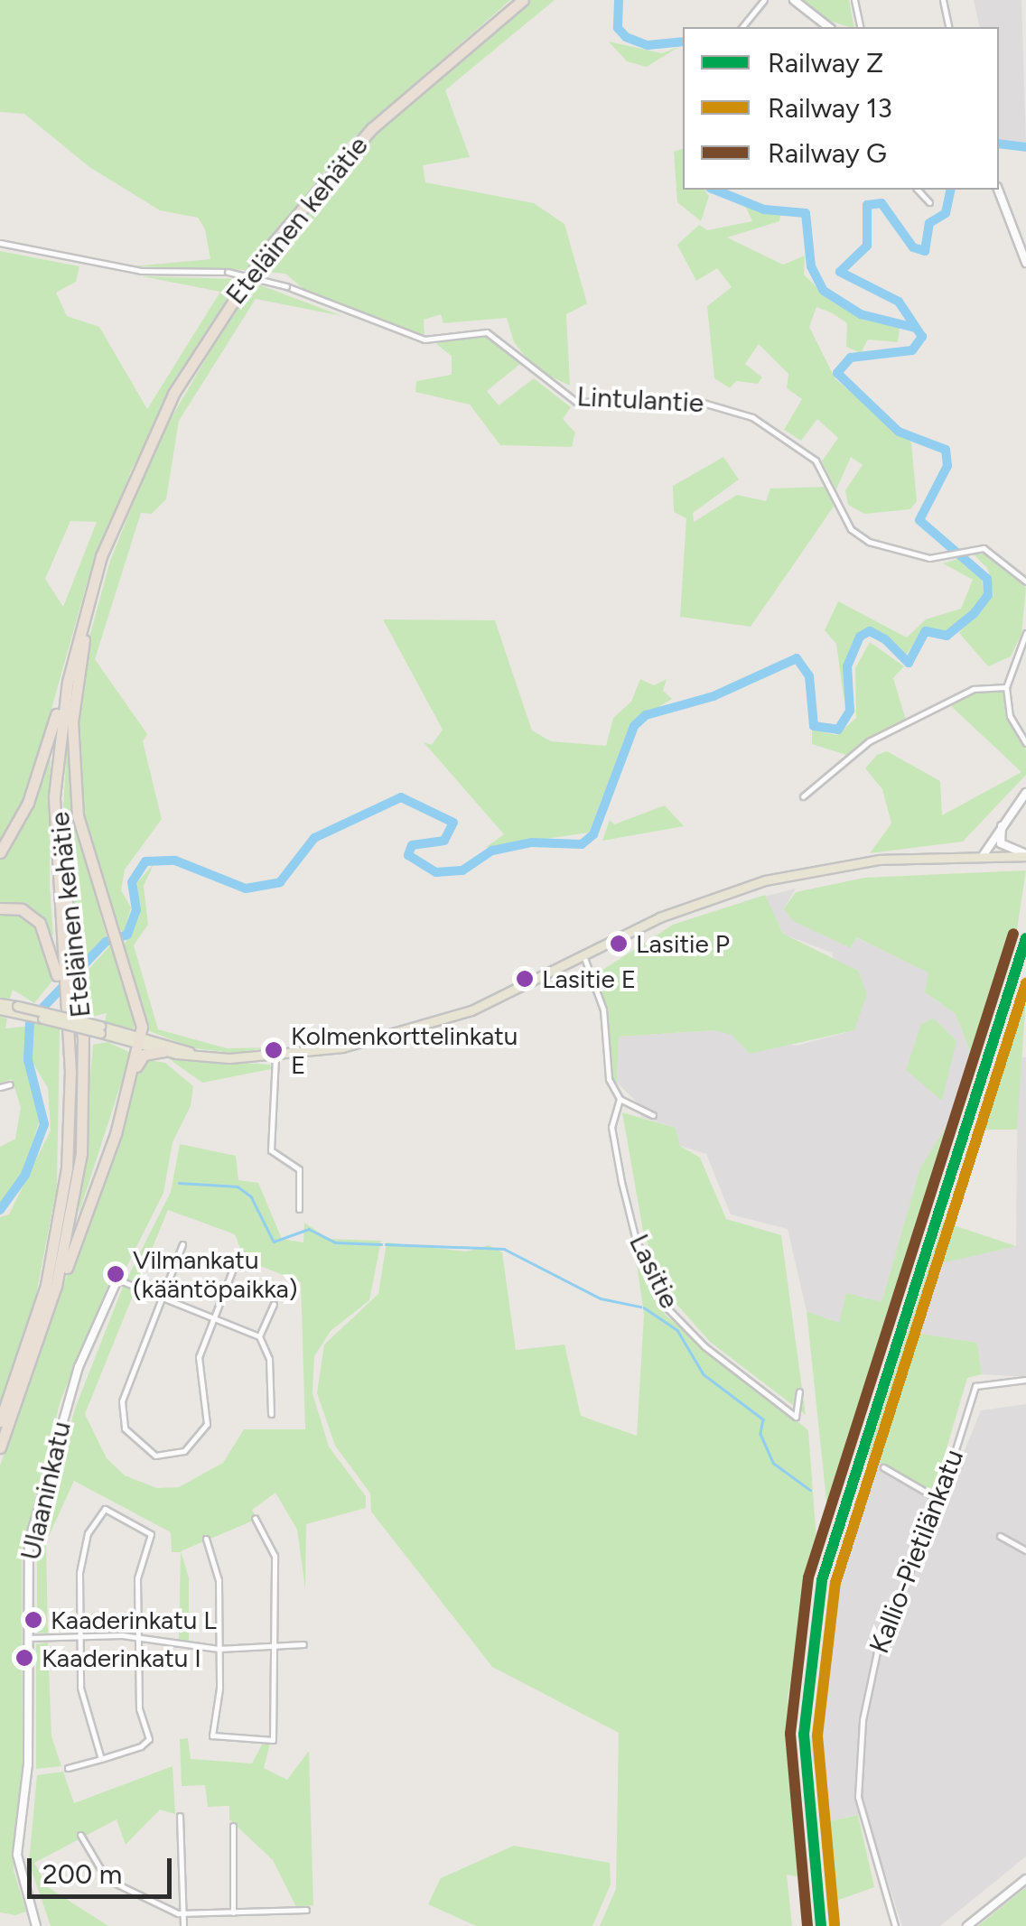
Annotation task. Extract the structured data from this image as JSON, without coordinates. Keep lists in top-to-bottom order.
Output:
{
  "streets": {
    "highway": ["Eteläinen kehätie"],
    "street": [
      "Lintulantie",
      "Lasitie",
      "Ulaaninkatu",
      "Kallio-Pietilänkatu"
    ]
  },
  "places": [
    "Lasitie P",
    "Lasitie E",
    "Kolmenkorttelinkatu E",
    "Vilmankatu (kääntöpaikka)",
    "Kaaderinkatu L",
    "Kaaderinkatu I"
  ],
  "lines": ["rail line G", "rail line Z", "rail line 13"],
  "legend": ["Railway Z", "Railway 13", "Railway G"],
  "scale_bar": "200 m"
}
